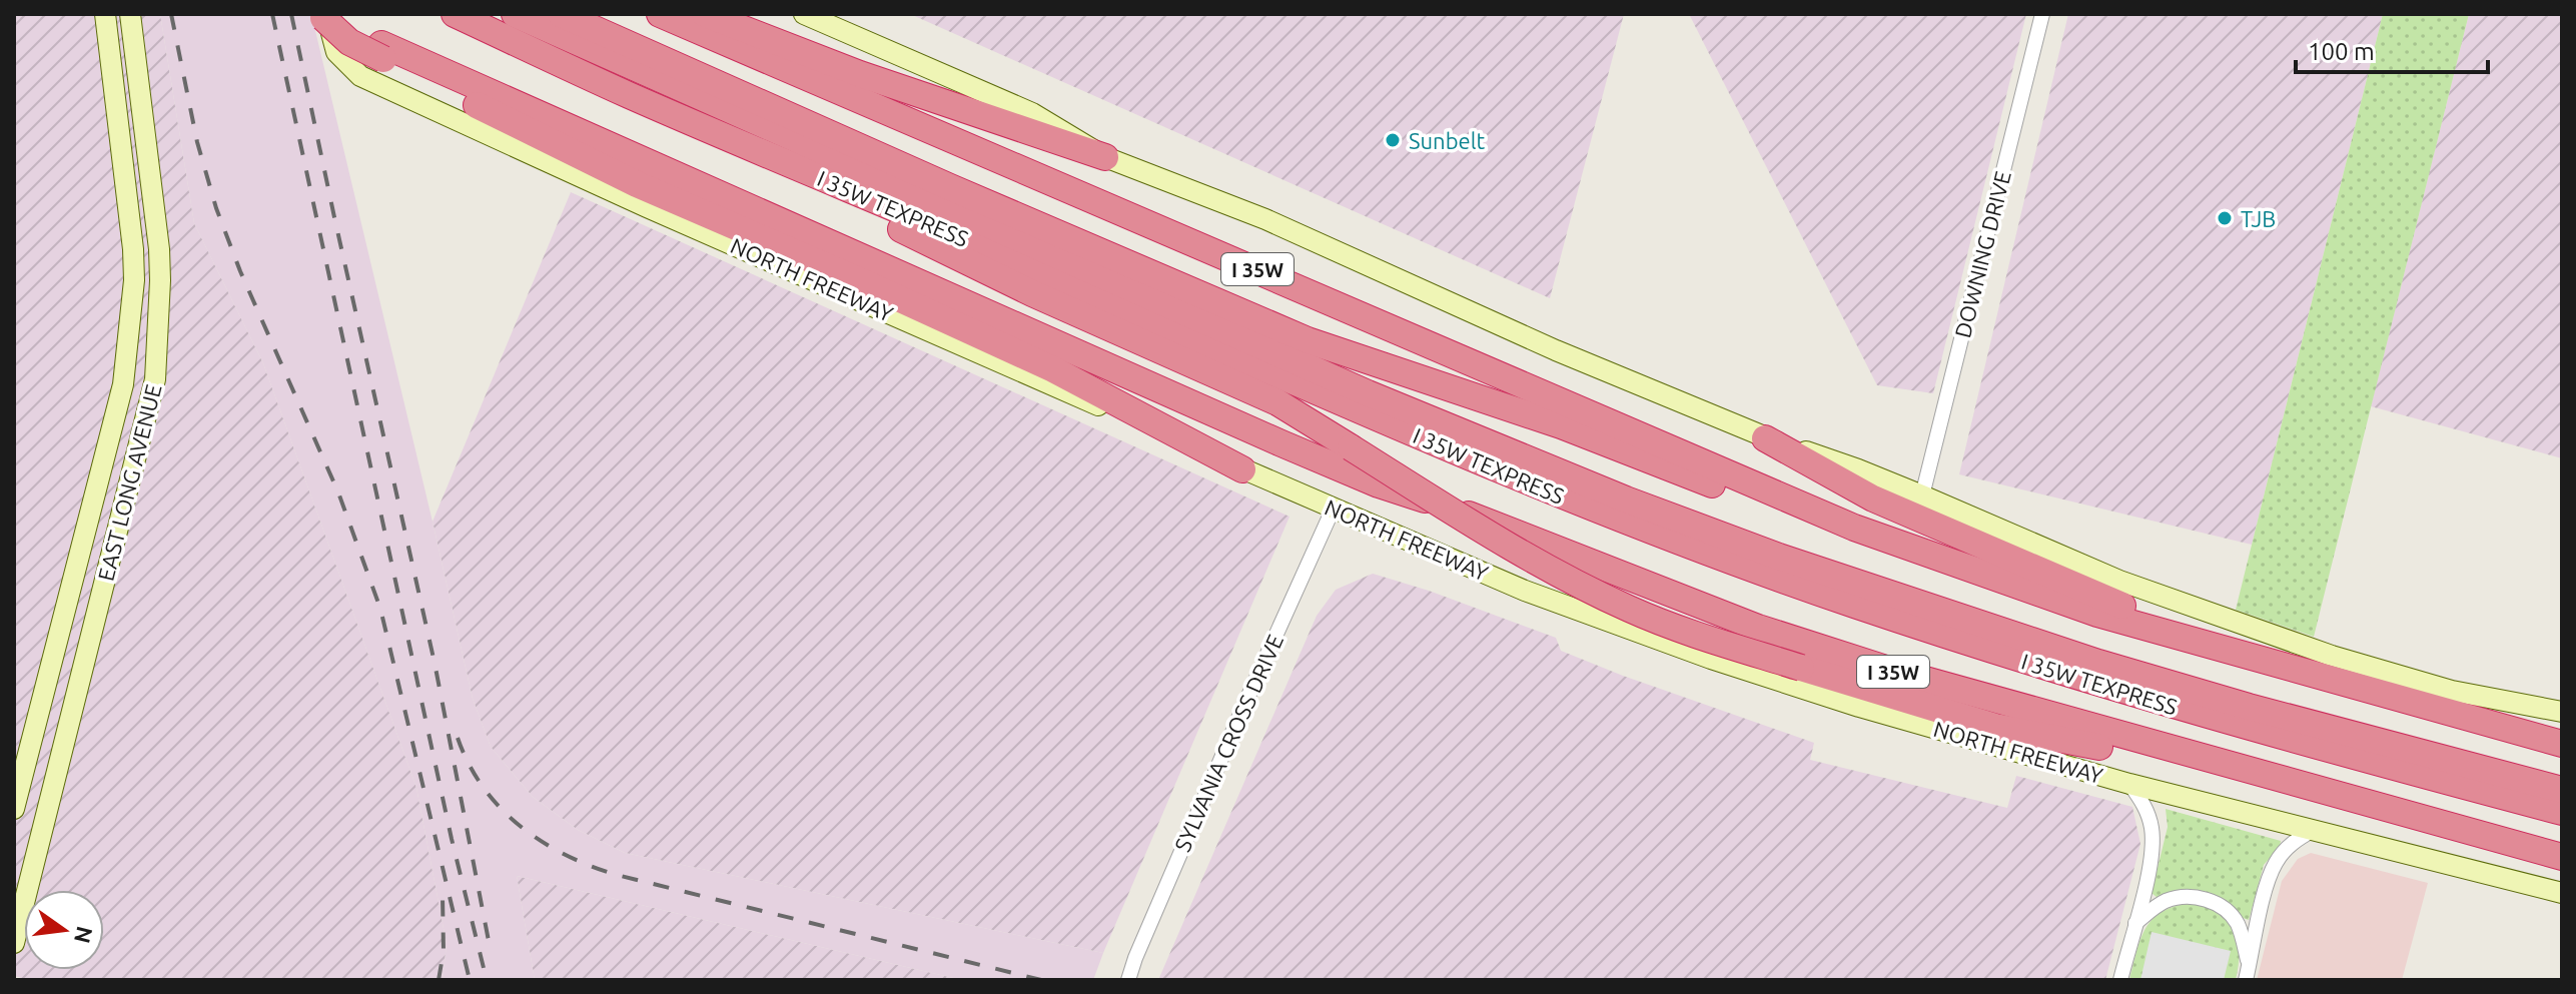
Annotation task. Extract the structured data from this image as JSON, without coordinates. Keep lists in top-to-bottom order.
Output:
{
  "streets": {
    "highway": ["I 35W TEXPRESS", "I 35W", "NORTH FREEWAY"],
    "main road": ["EAST LONG AVENUE"],
    "street": ["DOWNING DRIVE", "SYLVANIA CROSS DRIVE"]
  },
  "crossings": [
    ["NORTH FREEWAY", "SYLVANIA CROSS DRIVE"]
  ],
  "places": ["Sunbelt", "TJB"],
  "scale_bar": "100 m",
  "north": "right"
}
